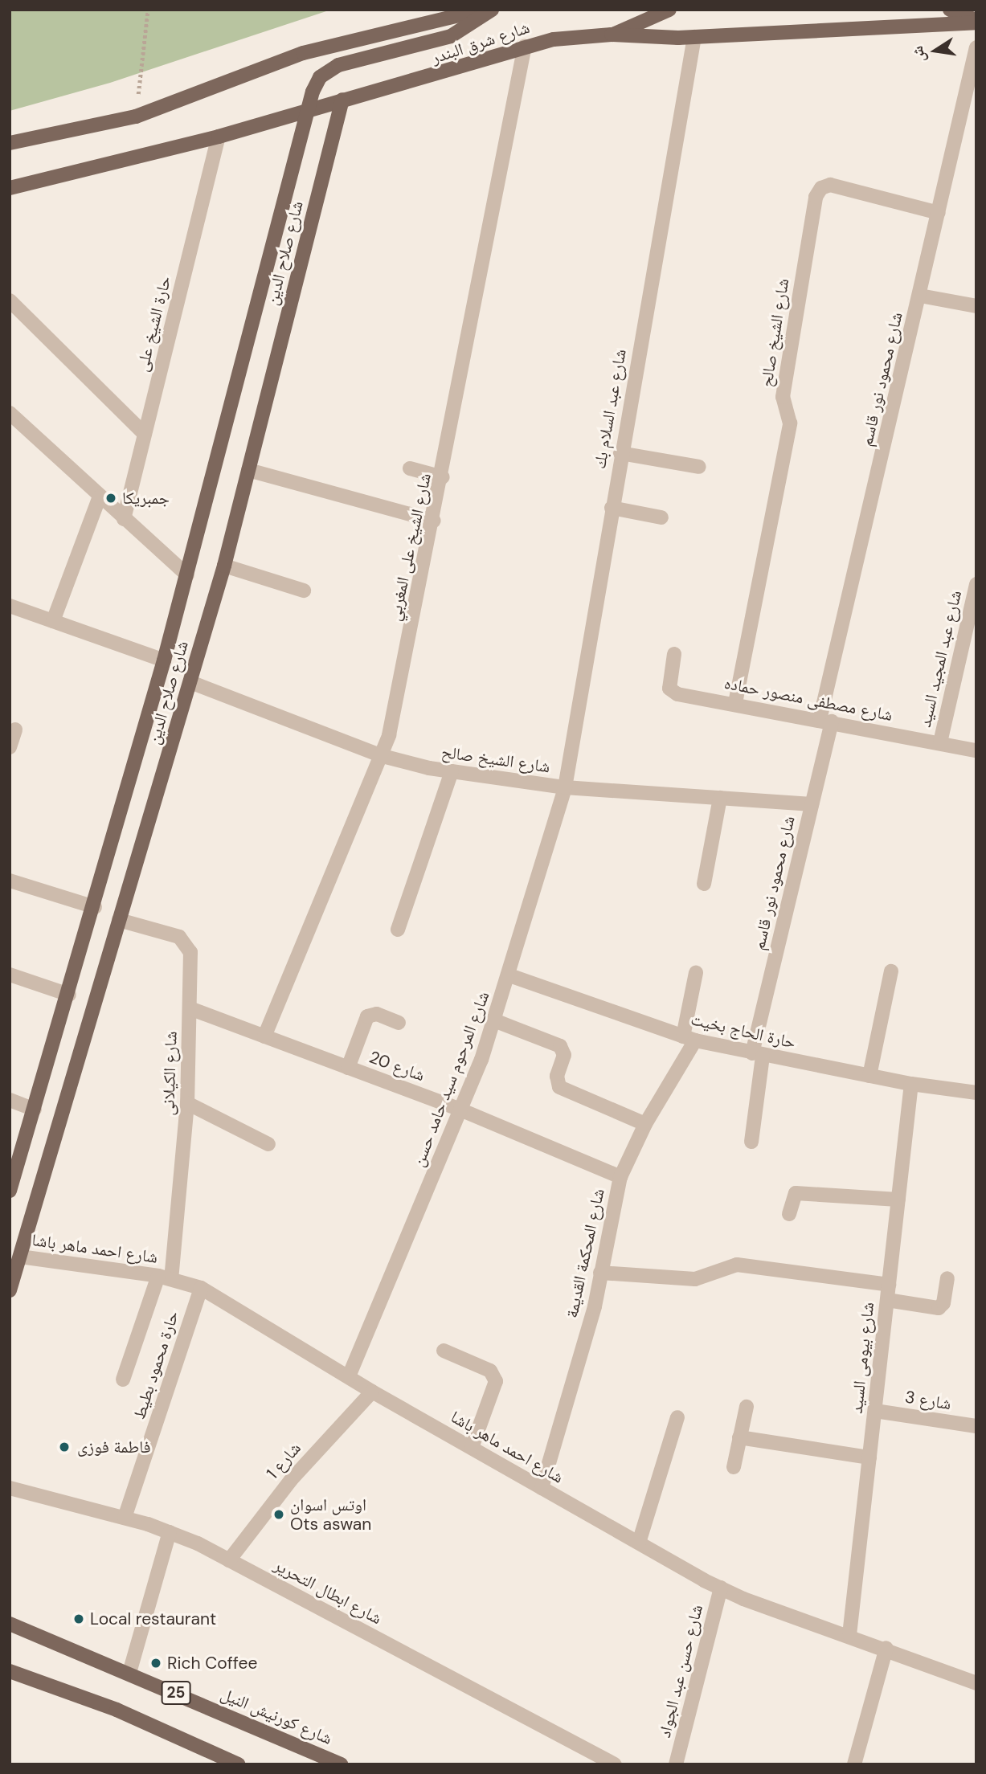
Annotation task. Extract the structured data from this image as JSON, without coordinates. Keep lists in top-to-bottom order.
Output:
{
  "streets": {
    "main road": [
      "شارع شرق البندر",
      "شارع صلاح الدين",
      "25",
      "شارع كورنيش النيل"
    ],
    "street": [
      "حارة الشيخ على",
      "شارع الشيخ صالح",
      "شارع محمود نور قاسم",
      "شارع عبد السلام بك",
      "شارع الشيخ على المغربي",
      "شارع عبد المجيد السيد",
      "شارع مصطفى منصور حماده",
      "حارة الحاج بخيت",
      "شارع 20",
      "شارع الكيلانى",
      "شارع المرحوم سيد حامد حسن",
      "شارع احمد ماهر باشا",
      "شارع المحكمة القديمة",
      "شارع بيومى السيد",
      "حارة محمود بطيط",
      "شارع 3",
      "شارع 1",
      "شارع ابطال التحرير",
      "شارع حسن عبد الجواد"
    ]
  },
  "crossings": [
    ["شارع شرق البندر", "شارع صلاح الدين"],
    ["شارع شرق البندر", "حارة الشيخ على"],
    ["شارع شرق البندر", "شارع عبد السلام بك"],
    ["شارع شرق البندر", "شارع الشيخ على المغربي"],
    ["شارع صلاح الدين", "شارع الشيخ صالح"],
    ["شارع صلاح الدين", "شارع الكيلانى"],
    ["شارع صلاح الدين", "شارع احمد ماهر باشا"],
    ["شارع الشيخ صالح", "شارع محمود نور قاسم"],
    ["شارع الشيخ صالح", "شارع عبد السلام بك"],
    ["شارع الشيخ صالح", "شارع الشيخ على المغربي"],
    ["شارع الشيخ صالح", "شارع مصطفى منصور حماده"],
    ["شارع الشيخ صالح", "شارع المرحوم سيد حامد حسن"],
    ["شارع محمود نور قاسم", "شارع مصطفى منصور حماده"],
    ["شارع محمود نور قاسم", "حارة الحاج بخيت"],
    ["شارع عبد السلام بك", "شارع المرحوم سيد حامد حسن"],
    ["شارع الشيخ على المغربي", "شارع 20"],
    ["شارع عبد المجيد السيد", "شارع مصطفى منصور حماده"],
    ["حارة الحاج بخيت", "شارع المرحوم سيد حامد حسن"],
    ["حارة الحاج بخيت", "شارع المحكمة القديمة"],
    ["حارة الحاج بخيت", "شارع بيومى السيد"],
    ["شارع 20", "شارع الكيلانى"],
    ["شارع 20", "شارع المرحوم سيد حامد حسن"],
    ["شارع 20", "شارع المحكمة القديمة"],
    ["شارع الكيلانى", "شارع احمد ماهر باشا"],
    ["شارع المرحوم سيد حامد حسن", "شارع احمد ماهر باشا"],
    ["شارع احمد ماهر باشا", "شارع المحكمة القديمة"],
    ["شارع احمد ماهر باشا", "شارع بيومى السيد"],
    ["شارع احمد ماهر باشا", "حارة محمود بطيط"],
    ["شارع احمد ماهر باشا", "شارع 1"],
    ["شارع احمد ماهر باشا", "شارع حسن عبد الجواد"],
    ["شارع بيومى السيد", "شارع 3"],
    ["حارة محمود بطيط", "شارع ابطال التحرير"],
    ["شارع 1", "شارع ابطال التحرير"]
  ],
  "places": [
    "جمبريكا",
    "فاطمة فوزى",
    "اوتس اسوان Ots aswan",
    "Local restaurant",
    "Rich Coffee"
  ],
  "north": "left"
}
